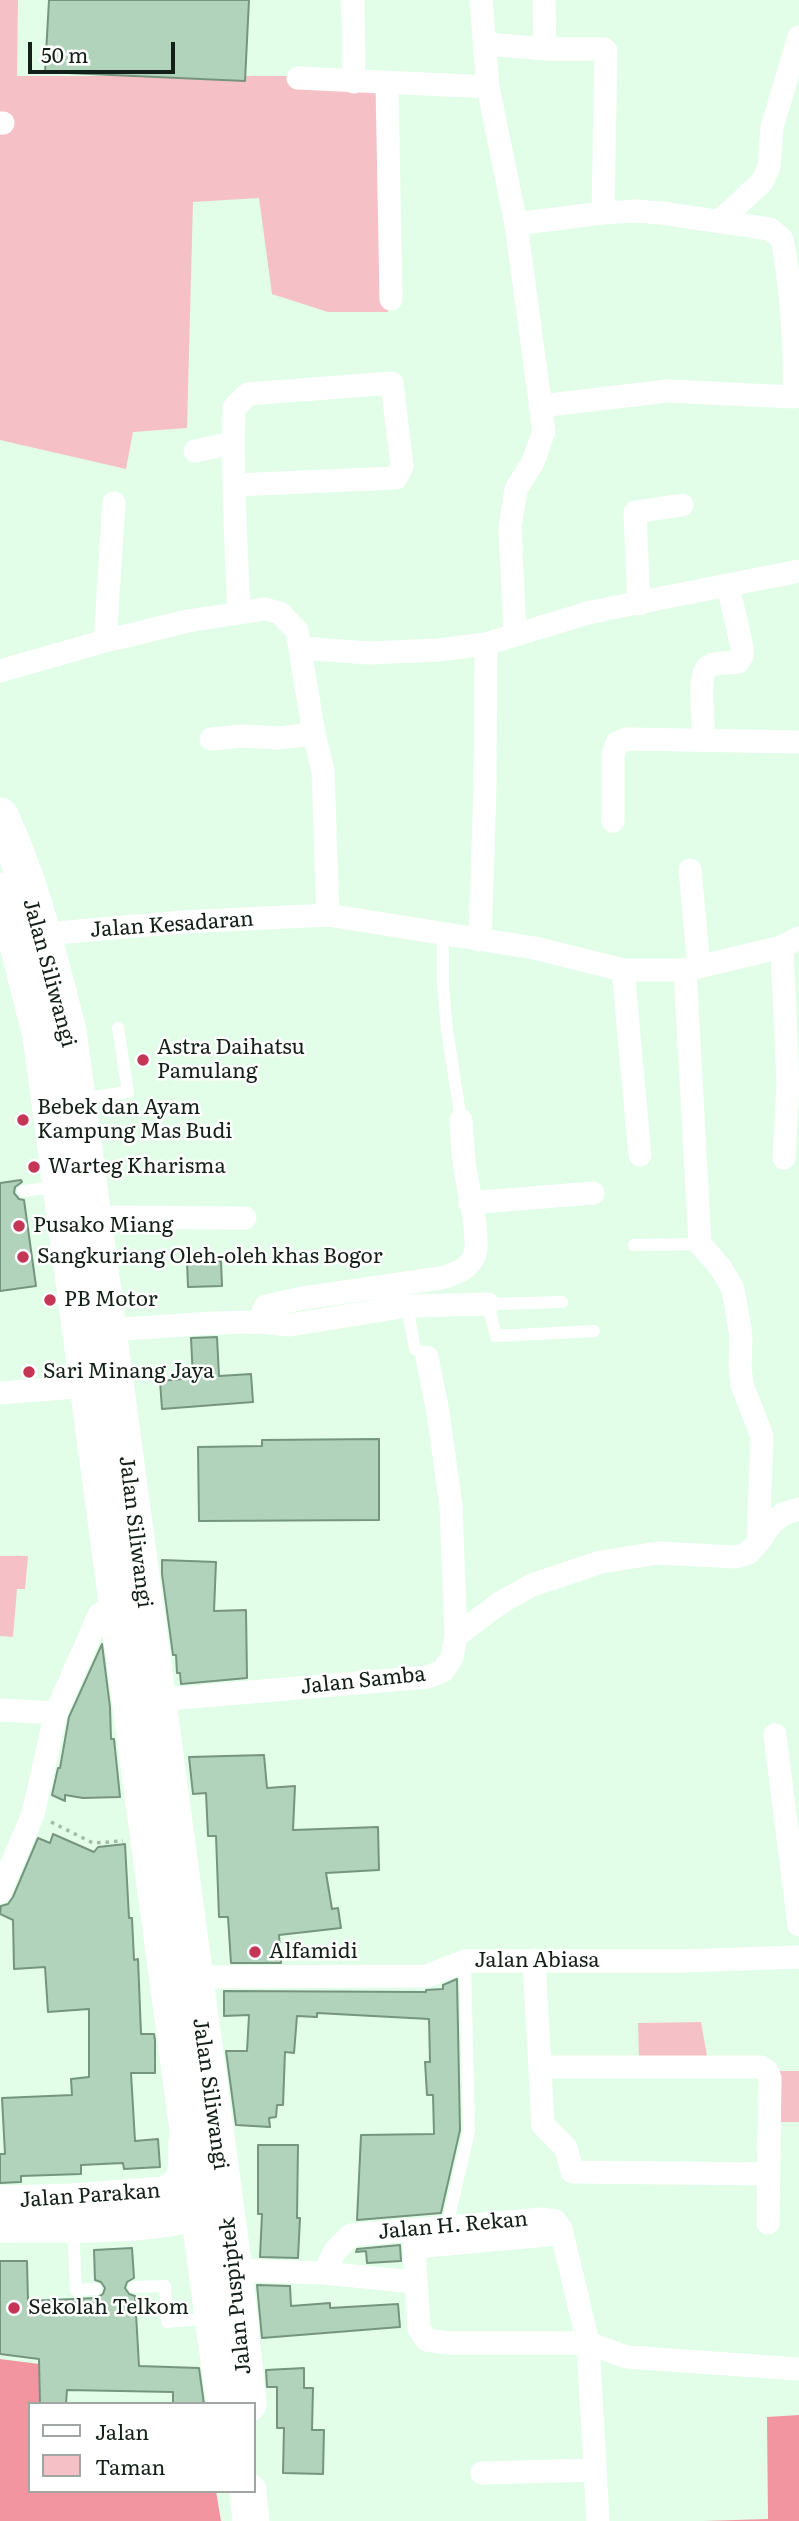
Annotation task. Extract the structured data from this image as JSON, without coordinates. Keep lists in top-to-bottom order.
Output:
{
  "streets": {
    "main road": ["Jalan Siliwangi", "Jalan Puspiptek"],
    "street": [
      "Jalan Kesadaran",
      "Jalan Samba",
      "Jalan Abiasa",
      "Jalan Parakan",
      "Jalan H. Rekan"
    ]
  },
  "crossings": [
    ["Jalan Kesadaran", "Jalan Siliwangi"],
    ["Jalan Siliwangi", "Jalan Samba"],
    ["Jalan Siliwangi", "Jalan Abiasa"],
    ["Jalan Siliwangi", "Jalan Parakan"],
    ["Jalan Siliwangi", "Jalan Puspiptek"],
    ["Jalan Parakan", "Jalan Puspiptek"]
  ],
  "places": [
    "Astra Daihatsu Pamulang",
    "Bebek dan Ayam Kampung Mas Budi",
    "Warteg Kharisma",
    "Pusako Miang",
    "Sangkuriang Oleh-oleh khas Bogor",
    "PB Motor",
    "Sari Minang Jaya",
    "Alfamidi",
    "Sekolah Telkom"
  ],
  "legend": ["Jalan", "Taman"],
  "scale_bar": "50 m"
}
